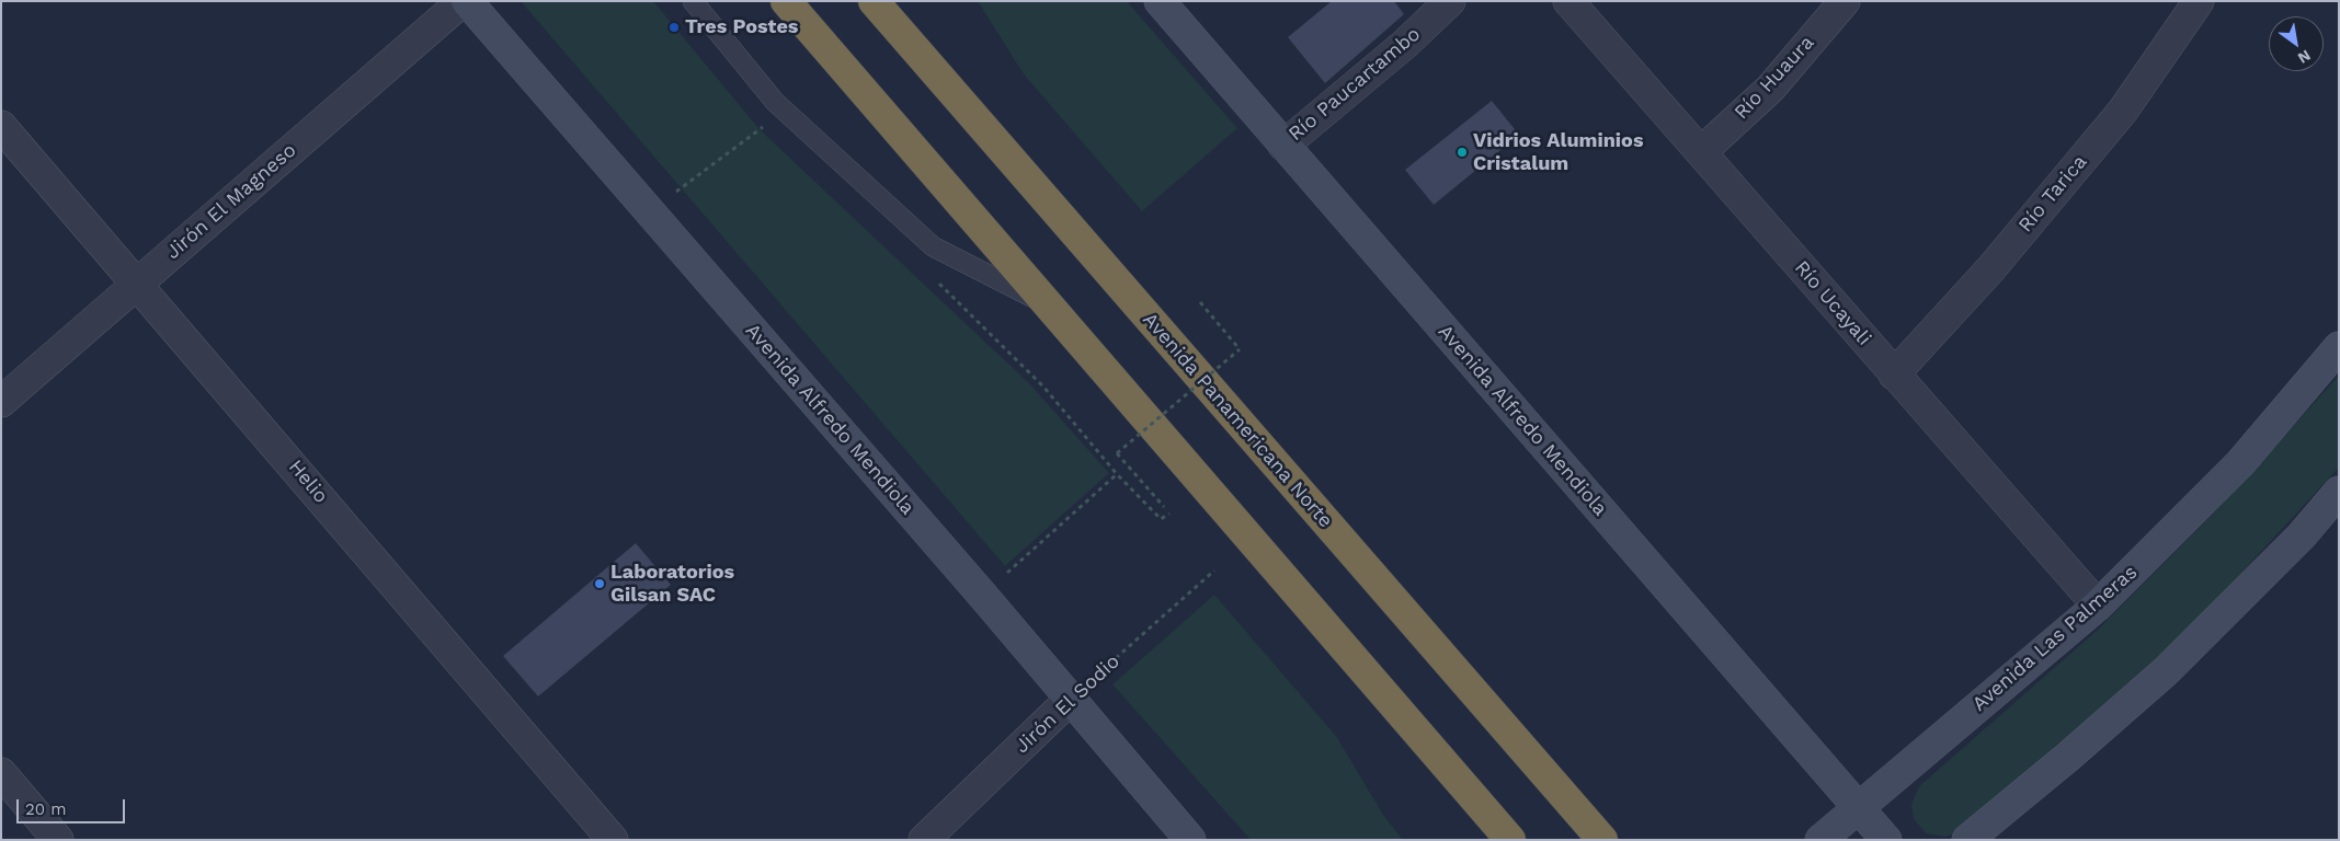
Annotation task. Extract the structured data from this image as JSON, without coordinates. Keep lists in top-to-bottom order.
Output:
{
  "streets": {
    "highway": ["Avenida Panamericana Norte"],
    "main road": ["Avenida Alfredo Mendiola", "Avenida Las Palmeras"],
    "street": [
      "Río Huaura",
      "Río Paucartambo",
      "Río Tarica",
      "Jirón El Magneso",
      "Río Ucayali",
      "Helio",
      "Jirón El Sodio"
    ]
  },
  "crossings": [
    ["Río Huaura", "Río Ucayali"],
    ["Río Paucartambo", "Avenida Alfredo Mendiola"],
    ["Río Tarica", "Río Ucayali"],
    ["Jirón El Magneso", "Helio"],
    ["Río Ucayali", "Avenida Las Palmeras"],
    ["Avenida Alfredo Mendiola", "Avenida Las Palmeras"],
    ["Avenida Alfredo Mendiola", "Jirón El Sodio"]
  ],
  "places": ["Tres Postes", "Vidrios Aluminios Cristalum", "Laboratorios Gilsan SAC"],
  "scale_bar": "20 m",
  "north": "bottom right"
}
